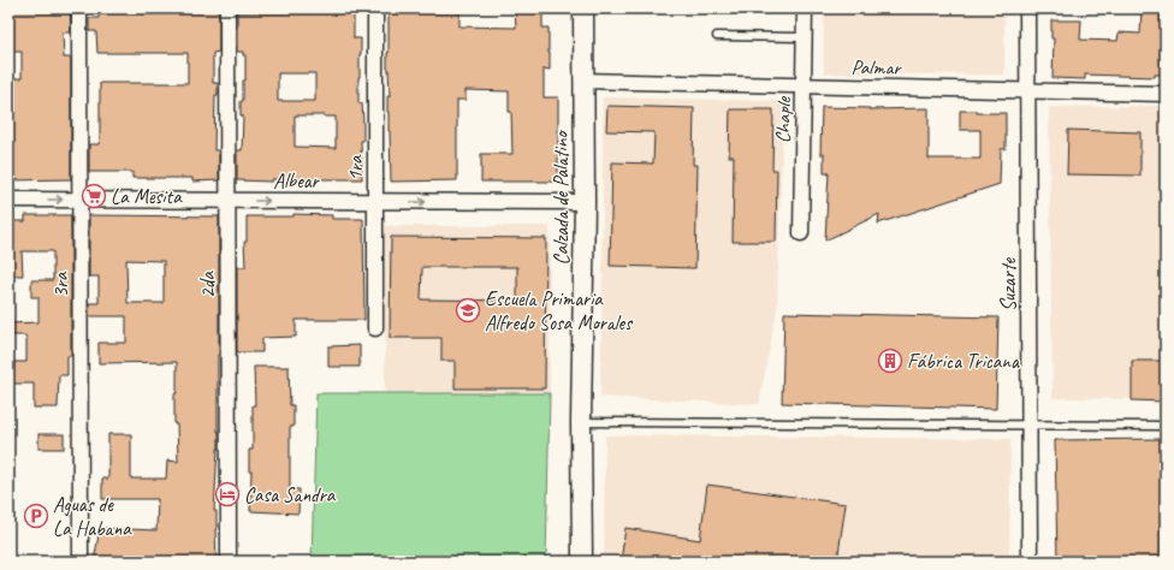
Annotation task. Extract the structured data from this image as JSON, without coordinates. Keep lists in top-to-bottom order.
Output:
{
  "streets": {
    "street": [
      "Palmar",
      "Chaple",
      "1ra",
      "Albear",
      "Calzada de Palatino",
      "3ra",
      "2da",
      "Suzarte"
    ]
  },
  "crossings": [
    ["Palmar", "Chaple"],
    ["Palmar", "Calzada de Palatino"],
    ["Palmar", "Suzarte"],
    ["1ra", "Albear"],
    ["Albear", "Calzada de Palatino"],
    ["Albear", "3ra"],
    ["Albear", "2da"]
  ],
  "one_way": ["Albear"],
  "places": {
    "supermarket": ["La Mesita"],
    "school or university": ["Escuela Primaria Alfredo Sosa Morales"],
    "building": ["Fábrica Tricana"],
    "hotel": ["Casa Sandra"],
    "parking": ["Aguas de La Habana"]
  }
}
